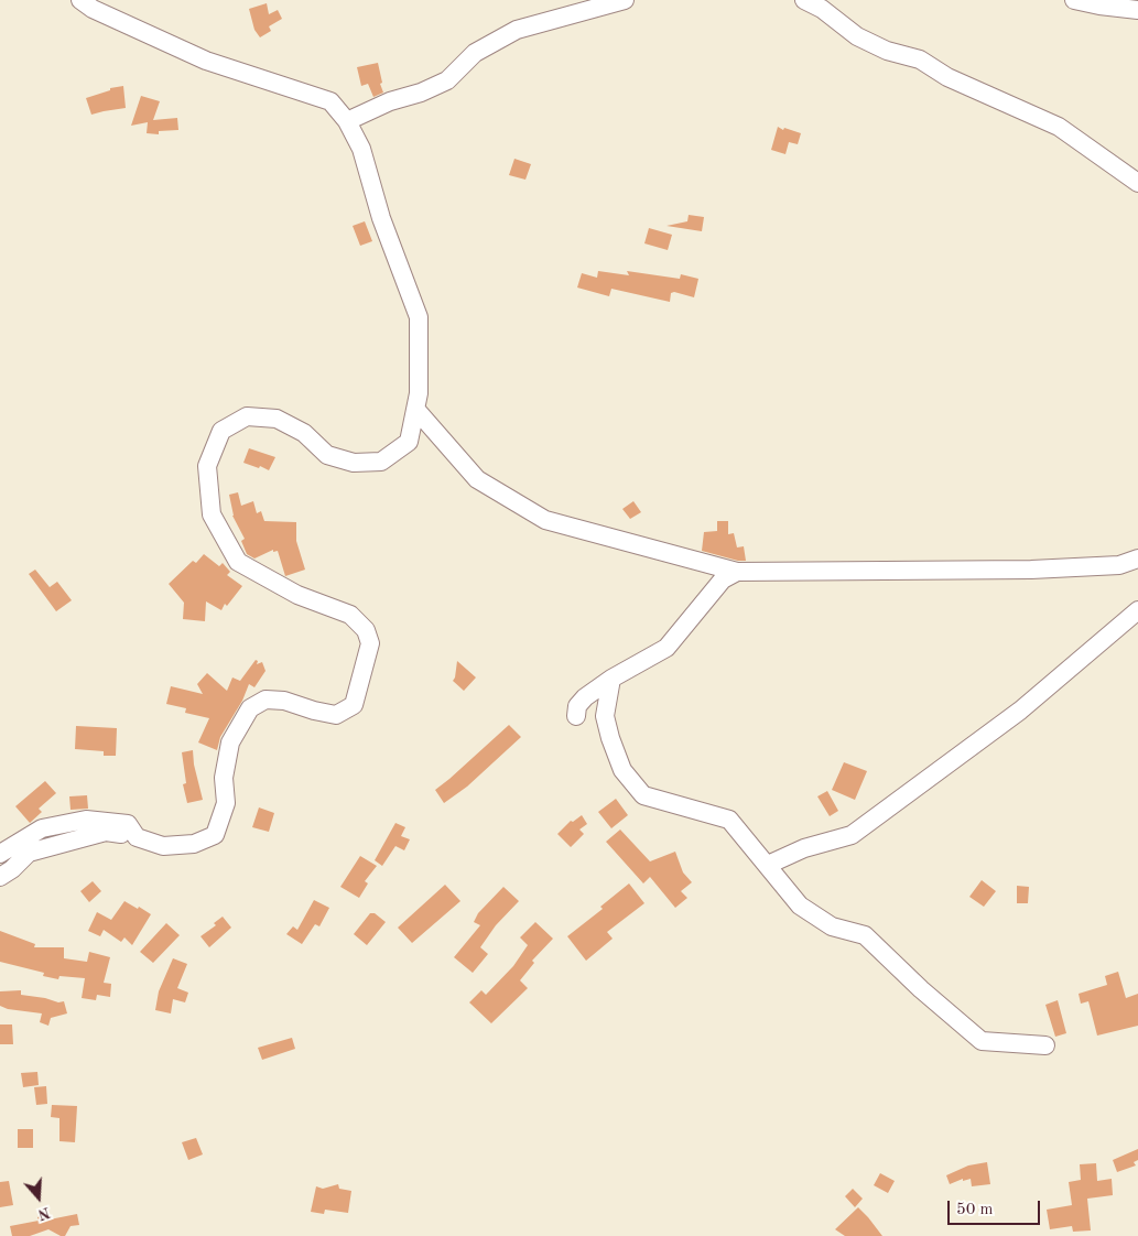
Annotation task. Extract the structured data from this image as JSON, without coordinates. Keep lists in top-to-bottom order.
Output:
{
  "scale_bar": "50 m",
  "north": "bottom"
}
